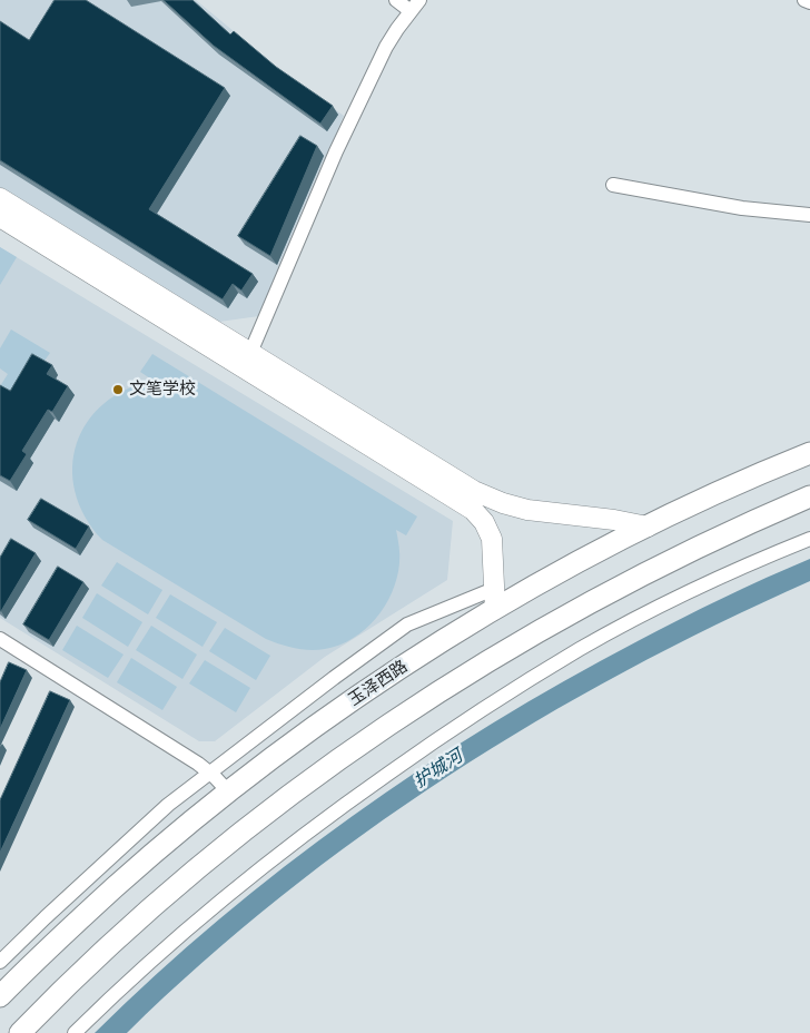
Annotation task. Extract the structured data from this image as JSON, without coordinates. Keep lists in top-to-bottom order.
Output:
{
  "streets": {
    "main road": ["玉泽西路"]
  },
  "water": ["护城河"],
  "places": ["文笔学校"]
}
